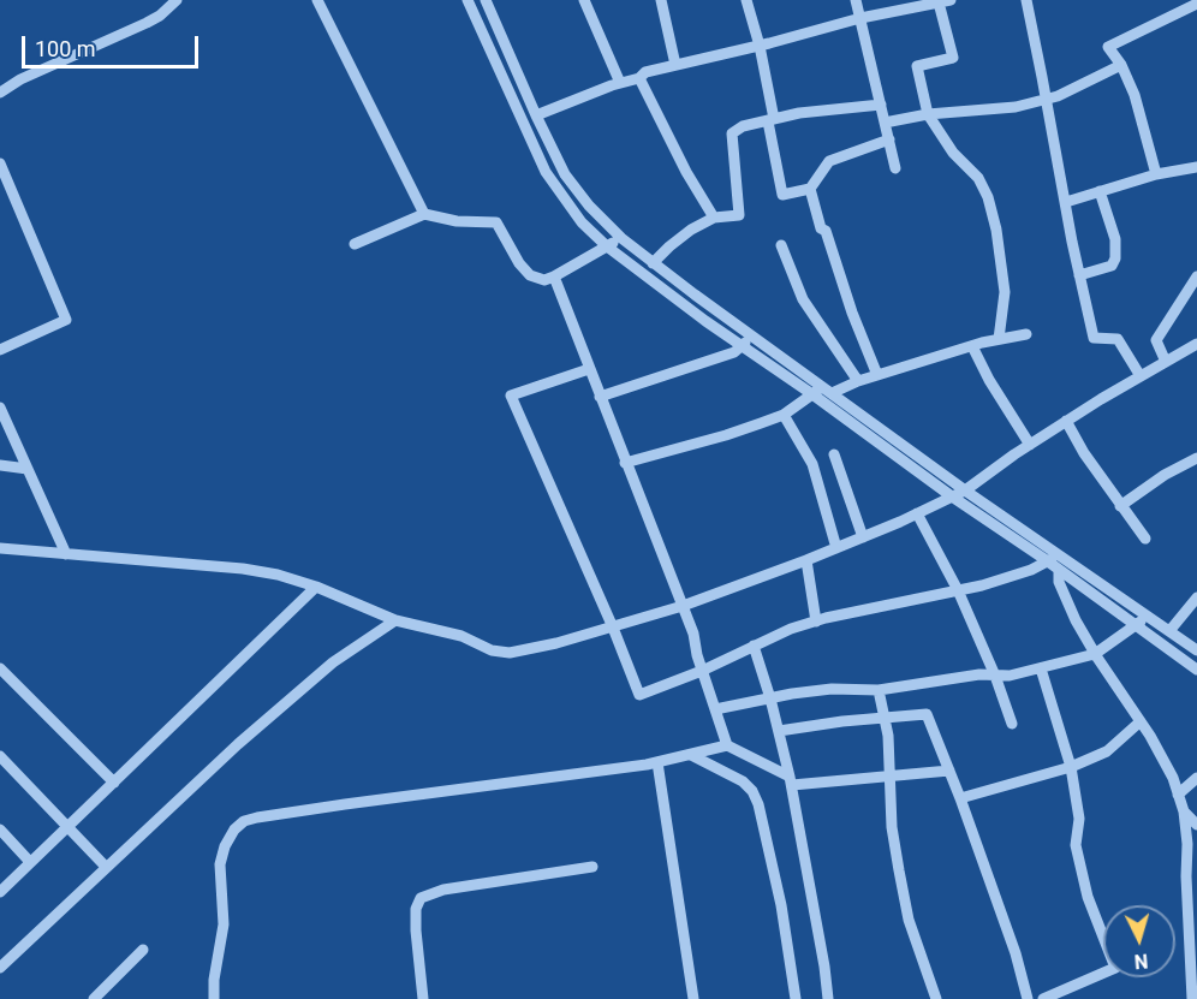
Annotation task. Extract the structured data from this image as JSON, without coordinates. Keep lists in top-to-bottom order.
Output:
{
  "scale_bar": "100 m",
  "north": "bottom"
}
